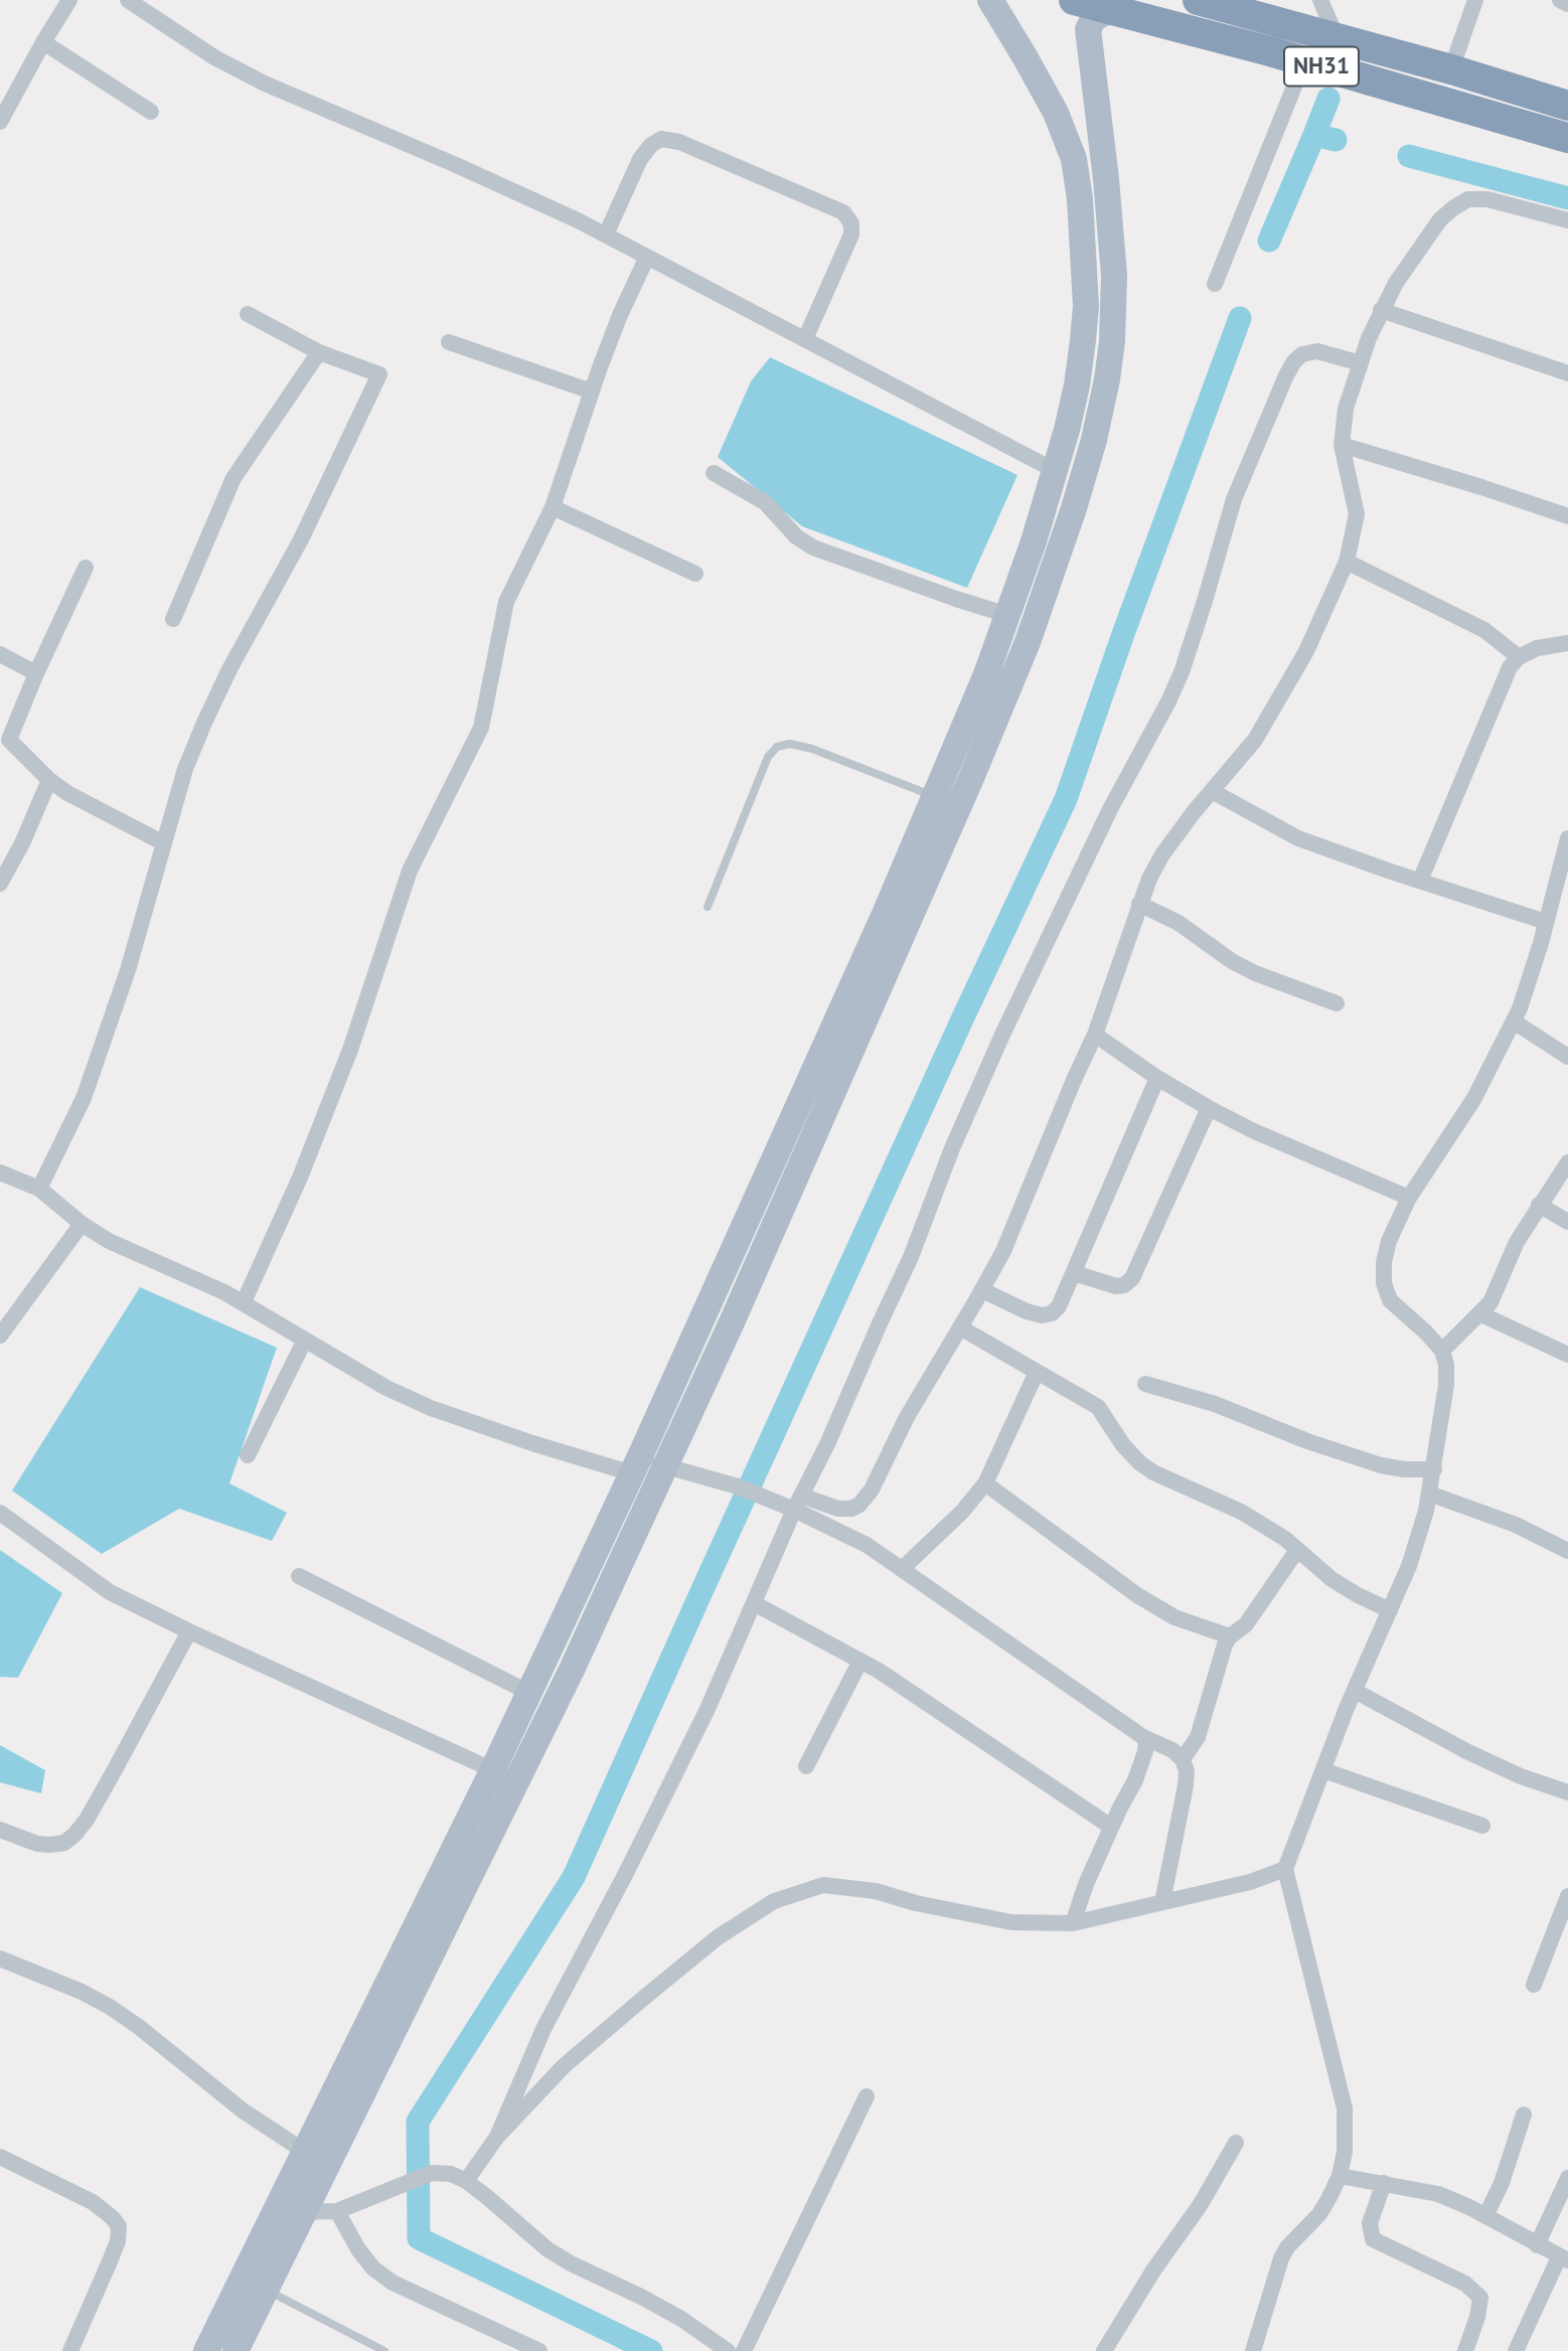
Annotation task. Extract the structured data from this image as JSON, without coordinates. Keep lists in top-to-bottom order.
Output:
{
  "streets": {
    "highway": ["NH31"]
  }
}
